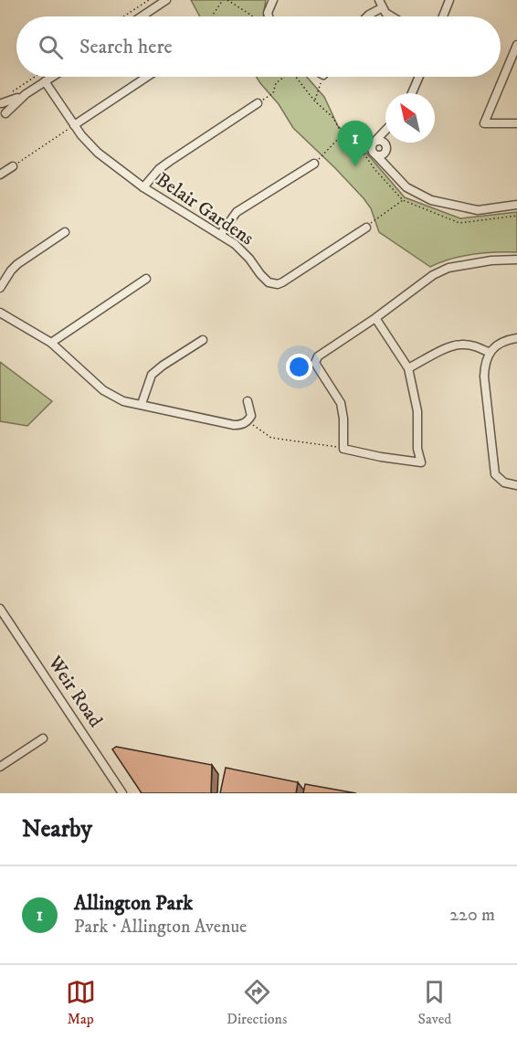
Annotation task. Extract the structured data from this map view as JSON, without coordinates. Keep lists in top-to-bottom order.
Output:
{
  "streets": {
    "street": ["Belair Gardens", "Weir Road"]
  },
  "north": "top left",
  "page": {
    "search": "Search here",
    "pins": "1",
    "heading": "Nearby",
    "list": [
      {
        "mark": "1",
        "name": "Allington Park",
        "note": "Park · Allington Avenue",
        "value": "220 m"
      }
    ],
    "nav": ["Map", "Directions", "Saved"]
  }
}
